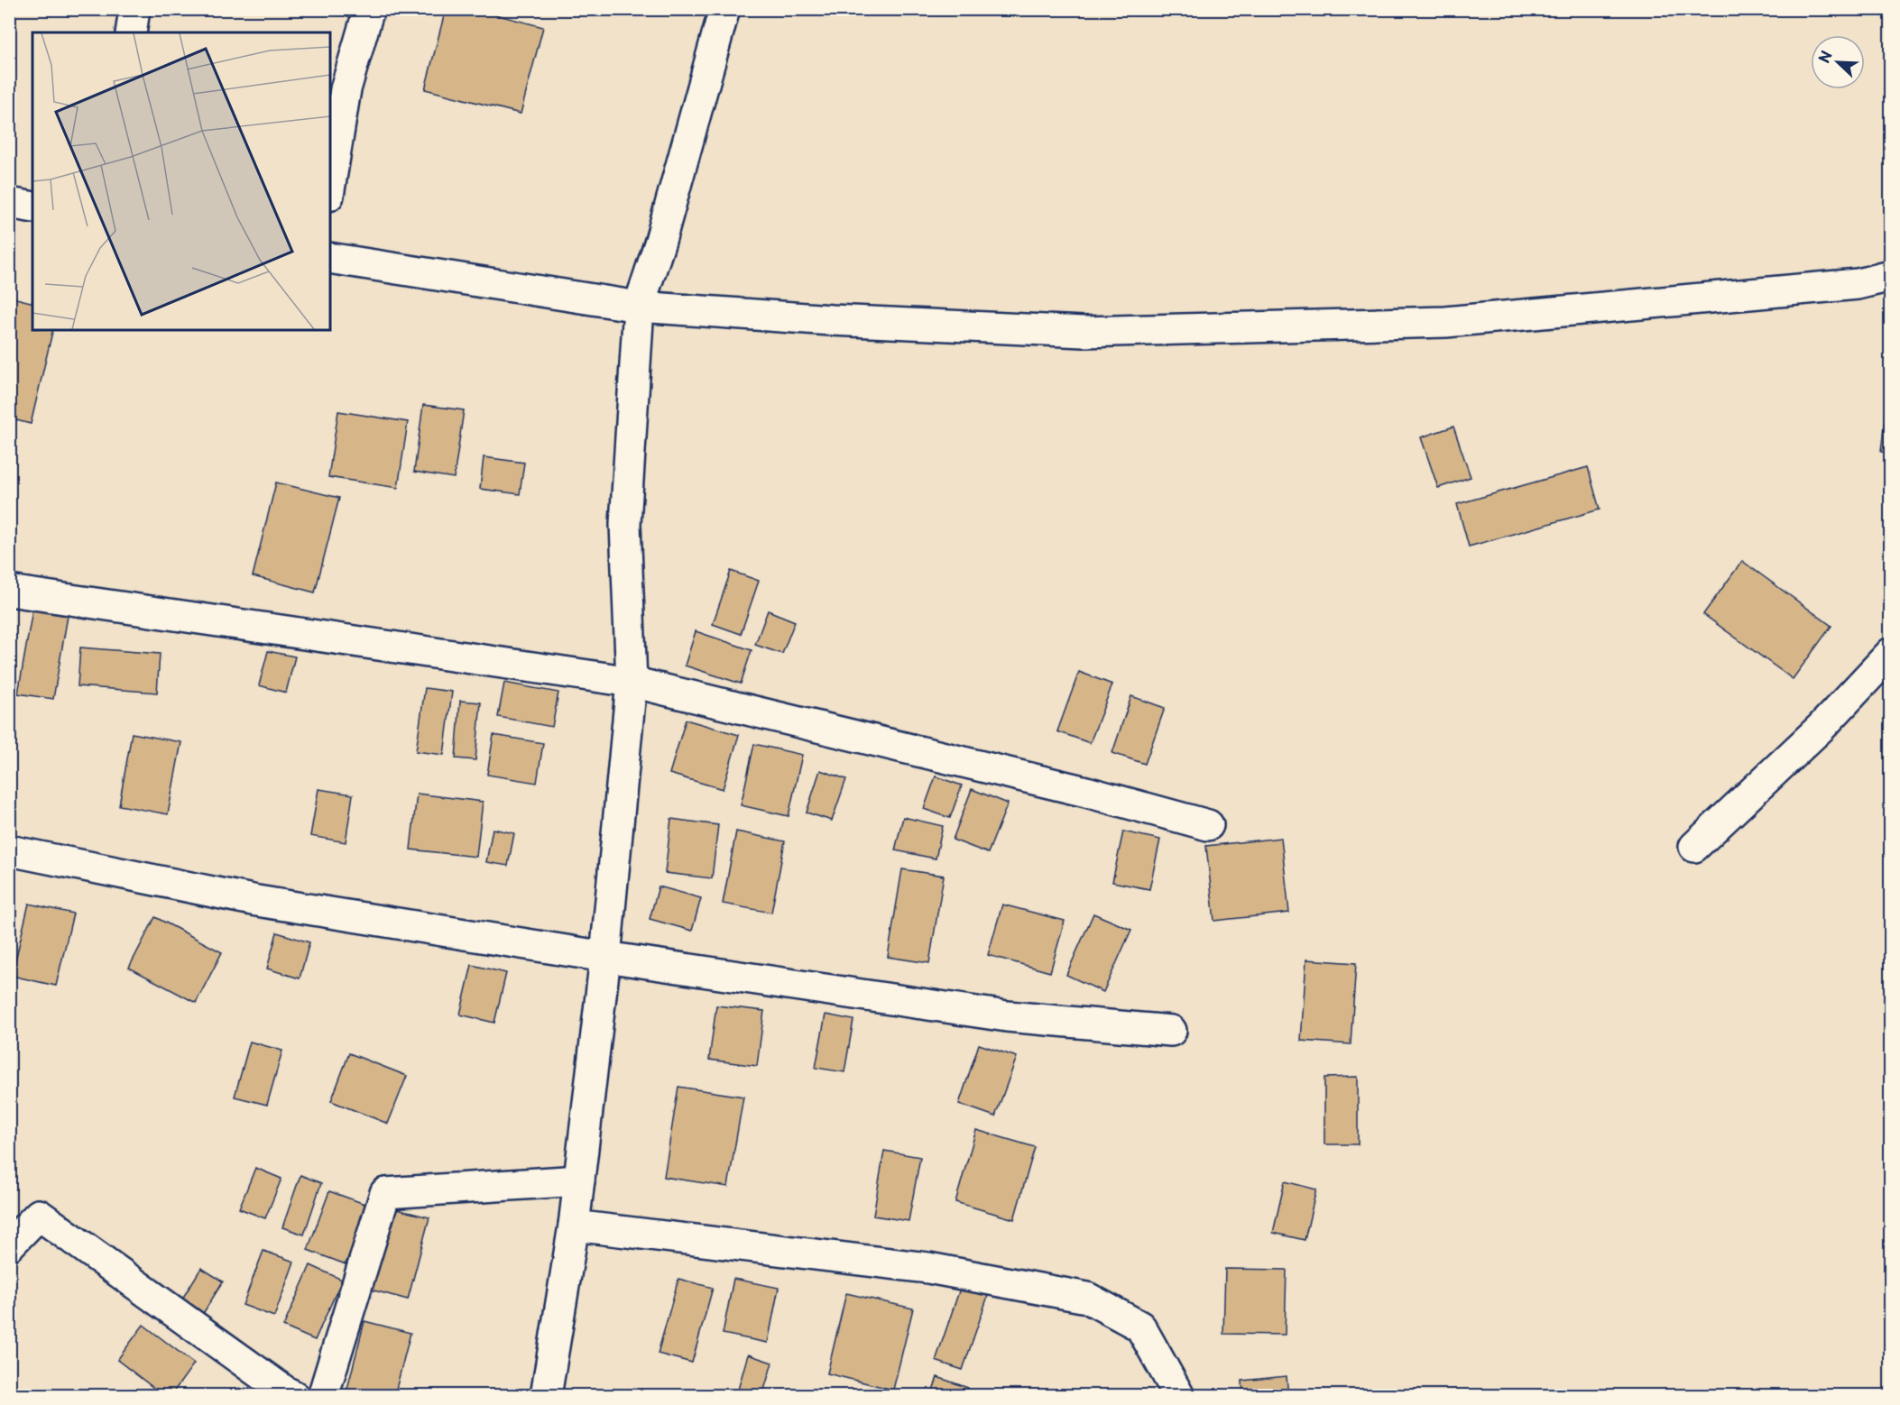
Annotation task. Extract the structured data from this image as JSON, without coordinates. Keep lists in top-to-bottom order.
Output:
{
  "north": "top left"
}
